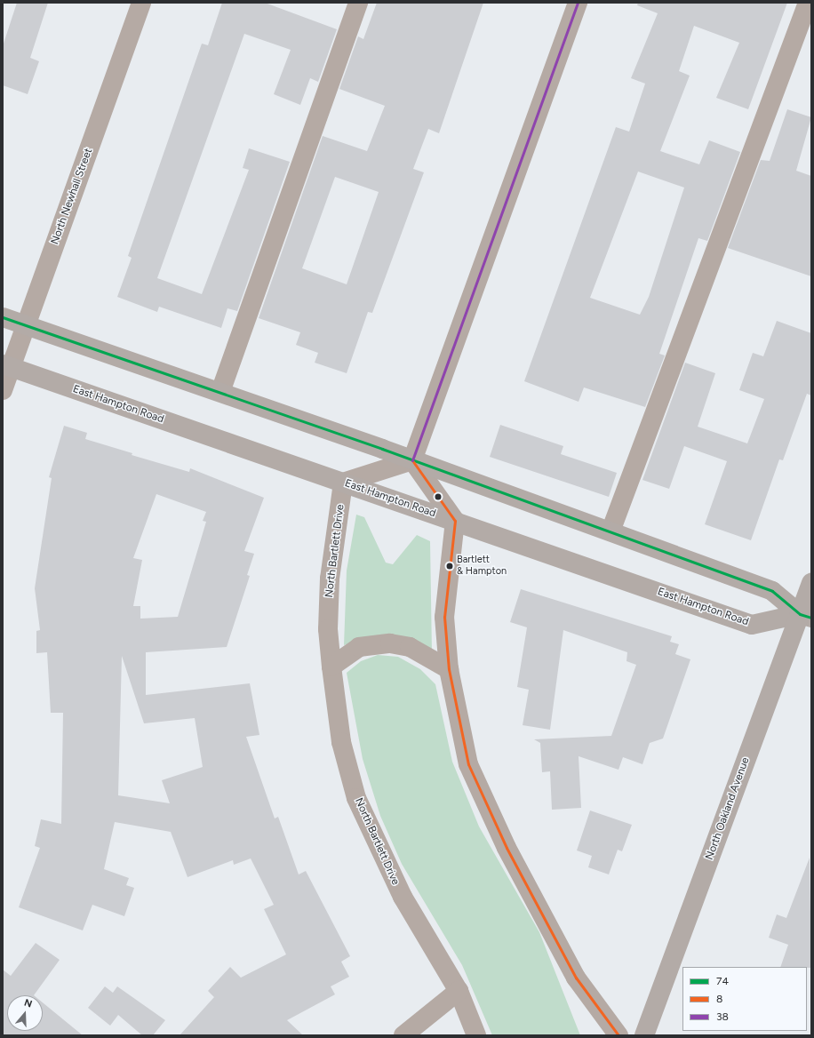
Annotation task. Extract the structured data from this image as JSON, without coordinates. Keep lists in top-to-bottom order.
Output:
{
  "streets": {
    "main road": ["East Hampton Road", "North Oakland Avenue"],
    "street": ["North Newhall Street", "North Bartlett Drive"]
  },
  "crossings": [
    ["North Newhall Street", "East Hampton Road"],
    ["East Hampton Road", "North Bartlett Drive"],
    ["East Hampton Road", "North Oakland Avenue"]
  ],
  "places": ["Bartlett & Hampton"],
  "lines": ["transit line 38", "transit line 74", "transit line 8"],
  "legend": ["74", "8", "38"],
  "north": "top"
}
